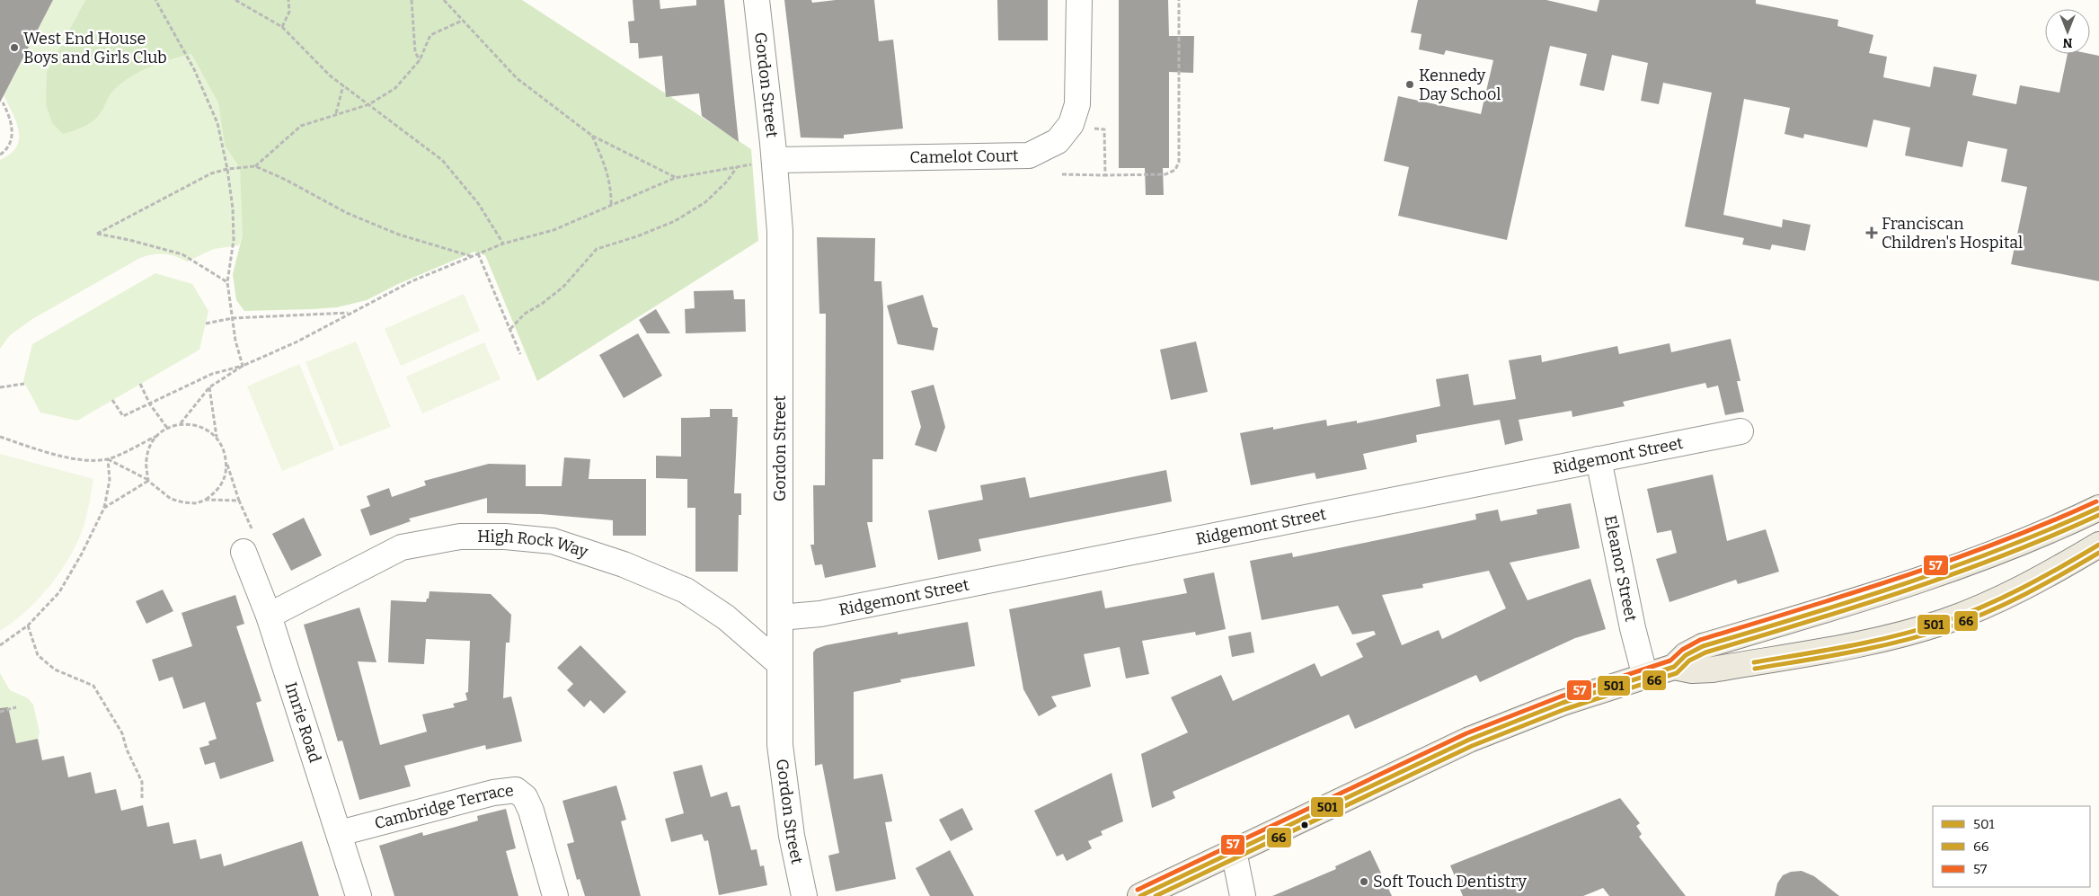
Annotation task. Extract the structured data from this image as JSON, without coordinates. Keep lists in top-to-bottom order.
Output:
{
  "streets": {
    "street": [
      "Gordon Street",
      "Camelot Court",
      "Ridgemont Street",
      "High Rock Way",
      "Eleanor Street",
      "Imrie Road",
      "Cambridge Terrace"
    ]
  },
  "crossings": [
    ["Gordon Street", "Camelot Court"],
    ["Gordon Street", "Ridgemont Street"],
    ["Gordon Street", "High Rock Way"],
    ["Ridgemont Street", "Eleanor Street"],
    ["High Rock Way", "Imrie Road"],
    ["Imrie Road", "Cambridge Terrace"]
  ],
  "places": {
    "other": ["West End House Boys and Girls Club", "Kennedy Day School", "Soft Touch Dentistry"],
    "health": ["Franciscan Children's Hospital"]
  },
  "lines": ["transit line 57", "transit line 501", "transit line 66"],
  "legend": ["501", "66", "57"],
  "north": "bottom"
}
